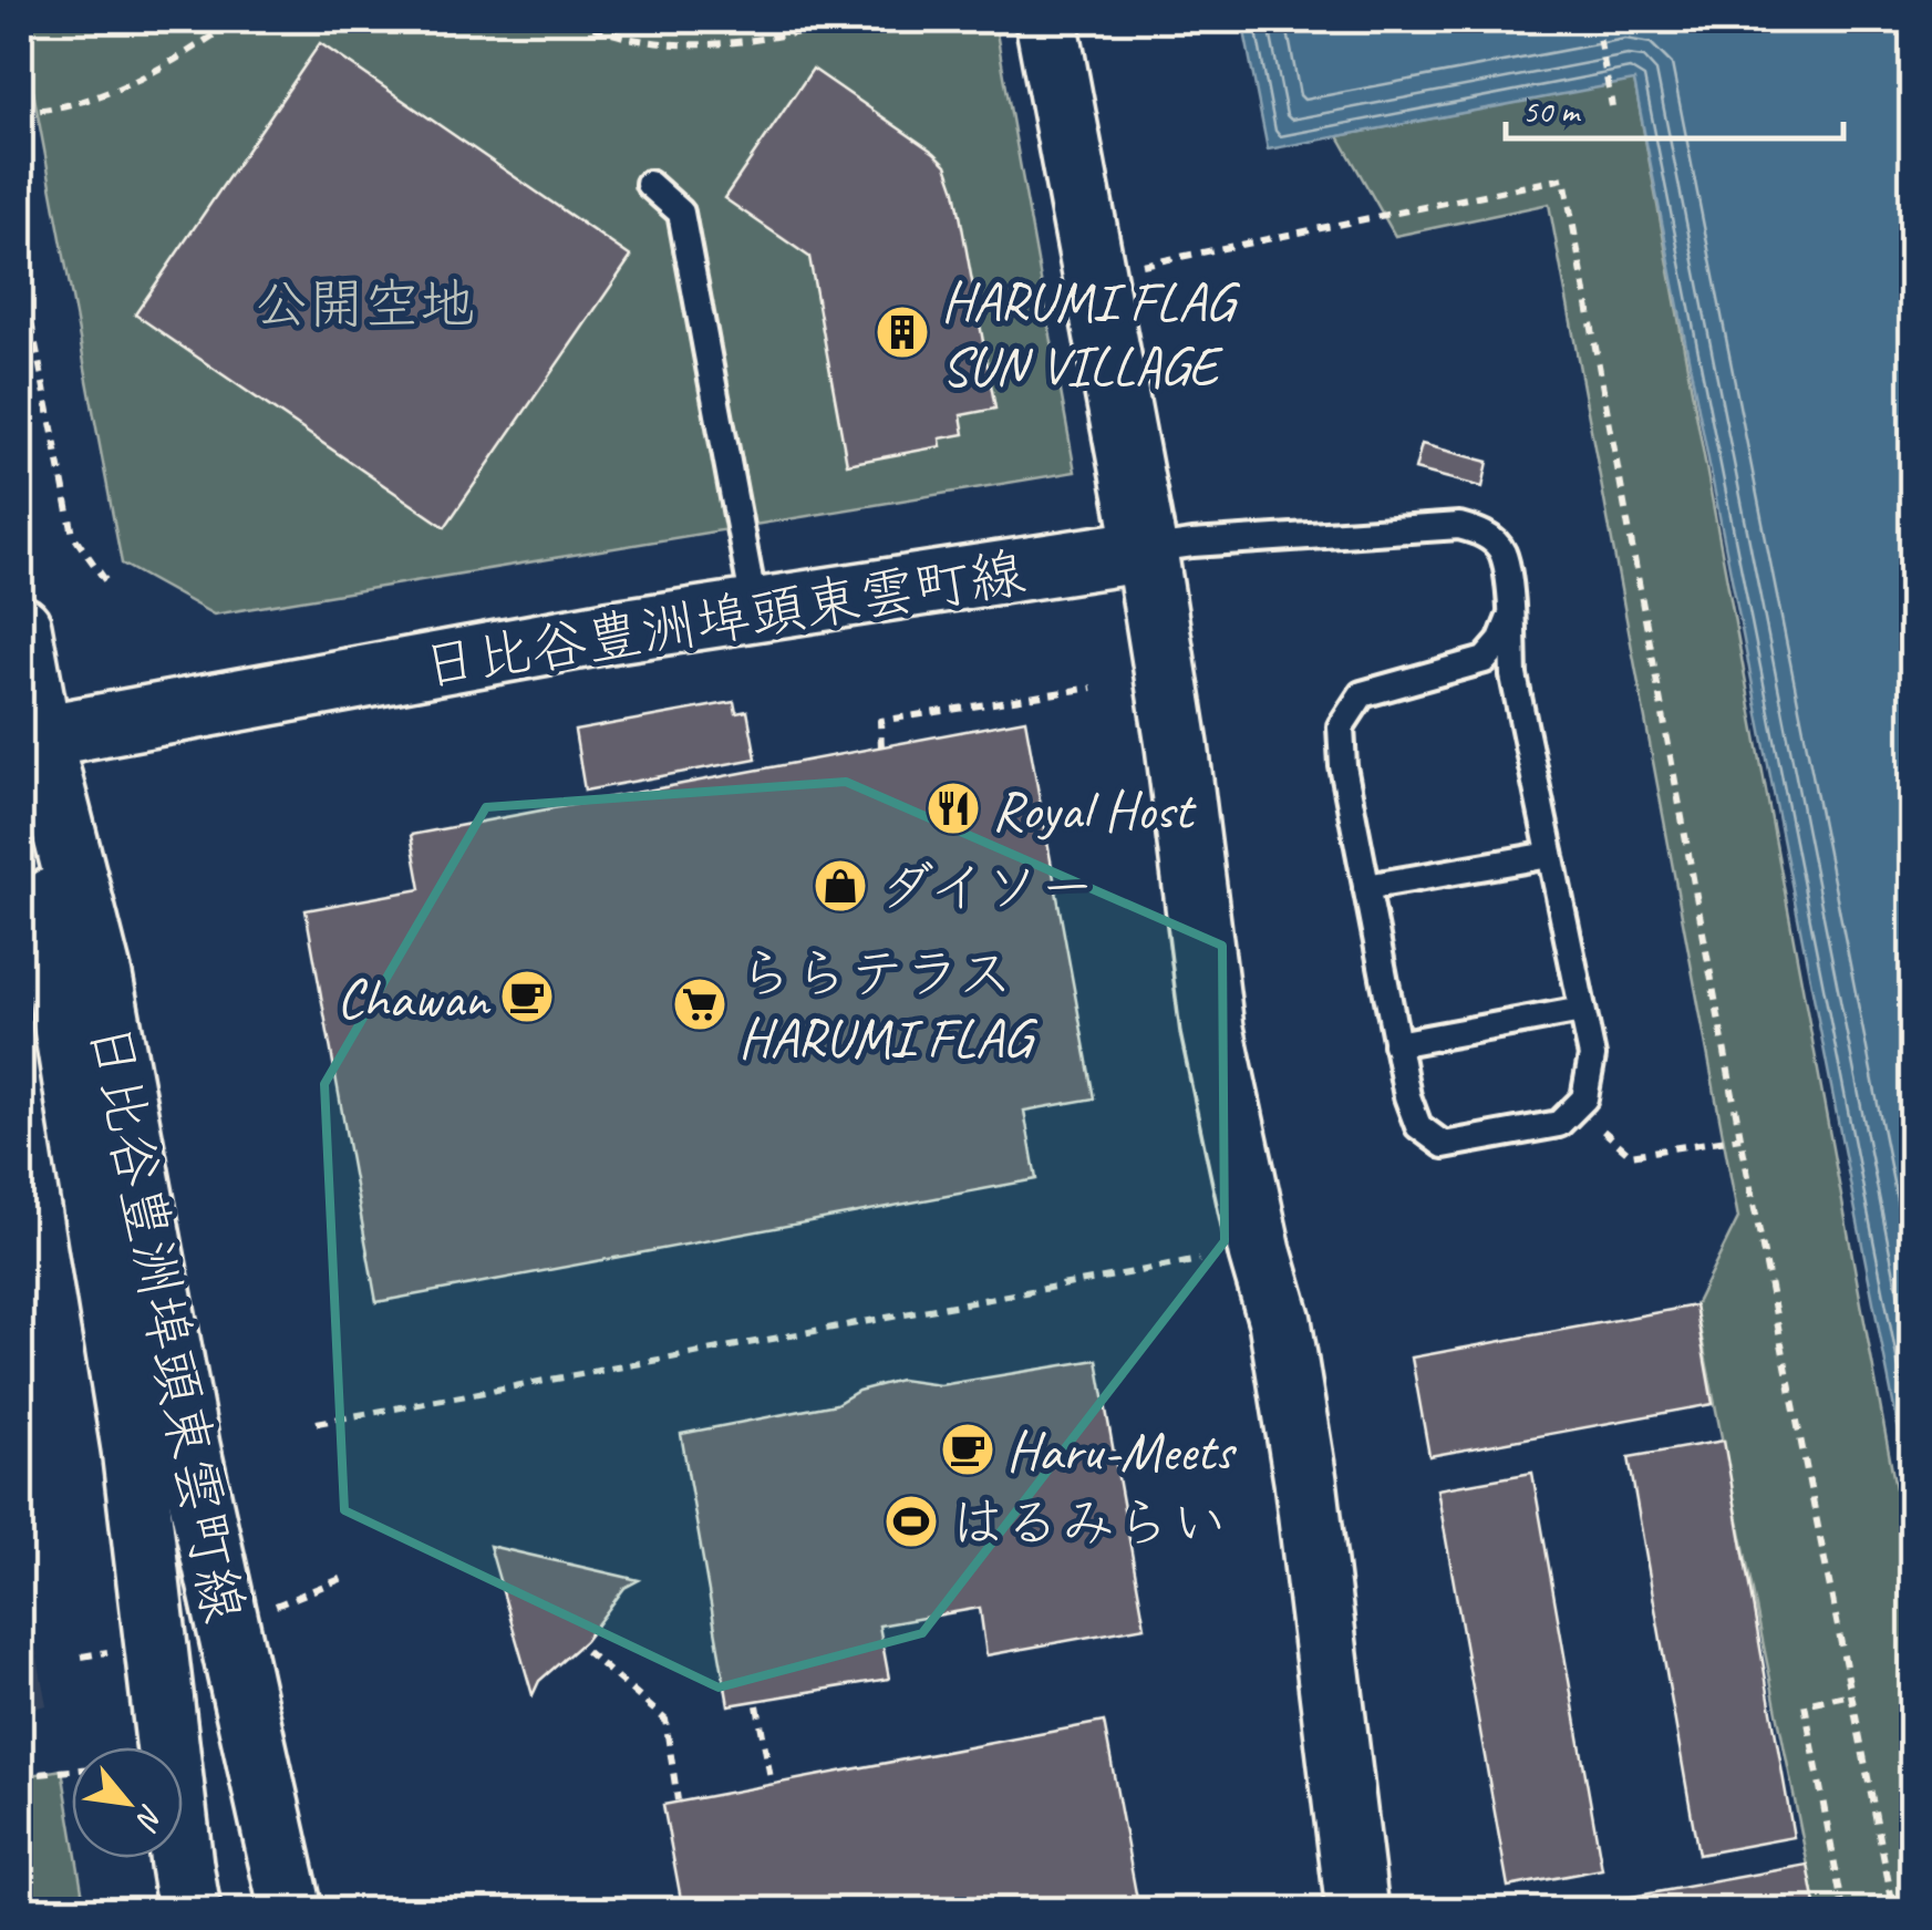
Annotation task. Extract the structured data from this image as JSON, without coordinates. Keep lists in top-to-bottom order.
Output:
{
  "streets": {
    "main road": ["日比谷豊洲埠頭東雲町線"]
  },
  "parks": ["公開空地"],
  "places": {
    "building": ["HARUMI FLAG SUN VILLAGE"],
    "restaurant": ["Royal Host"],
    "shop": ["ダイソー"],
    "cafe": ["Chawan", "Haru-Meets"],
    "supermarket": ["ららテラス HARUMI FLAG"],
    "sports": ["はるみらい"]
  },
  "scale_bar": "50 m",
  "north": "bottom right"
}
